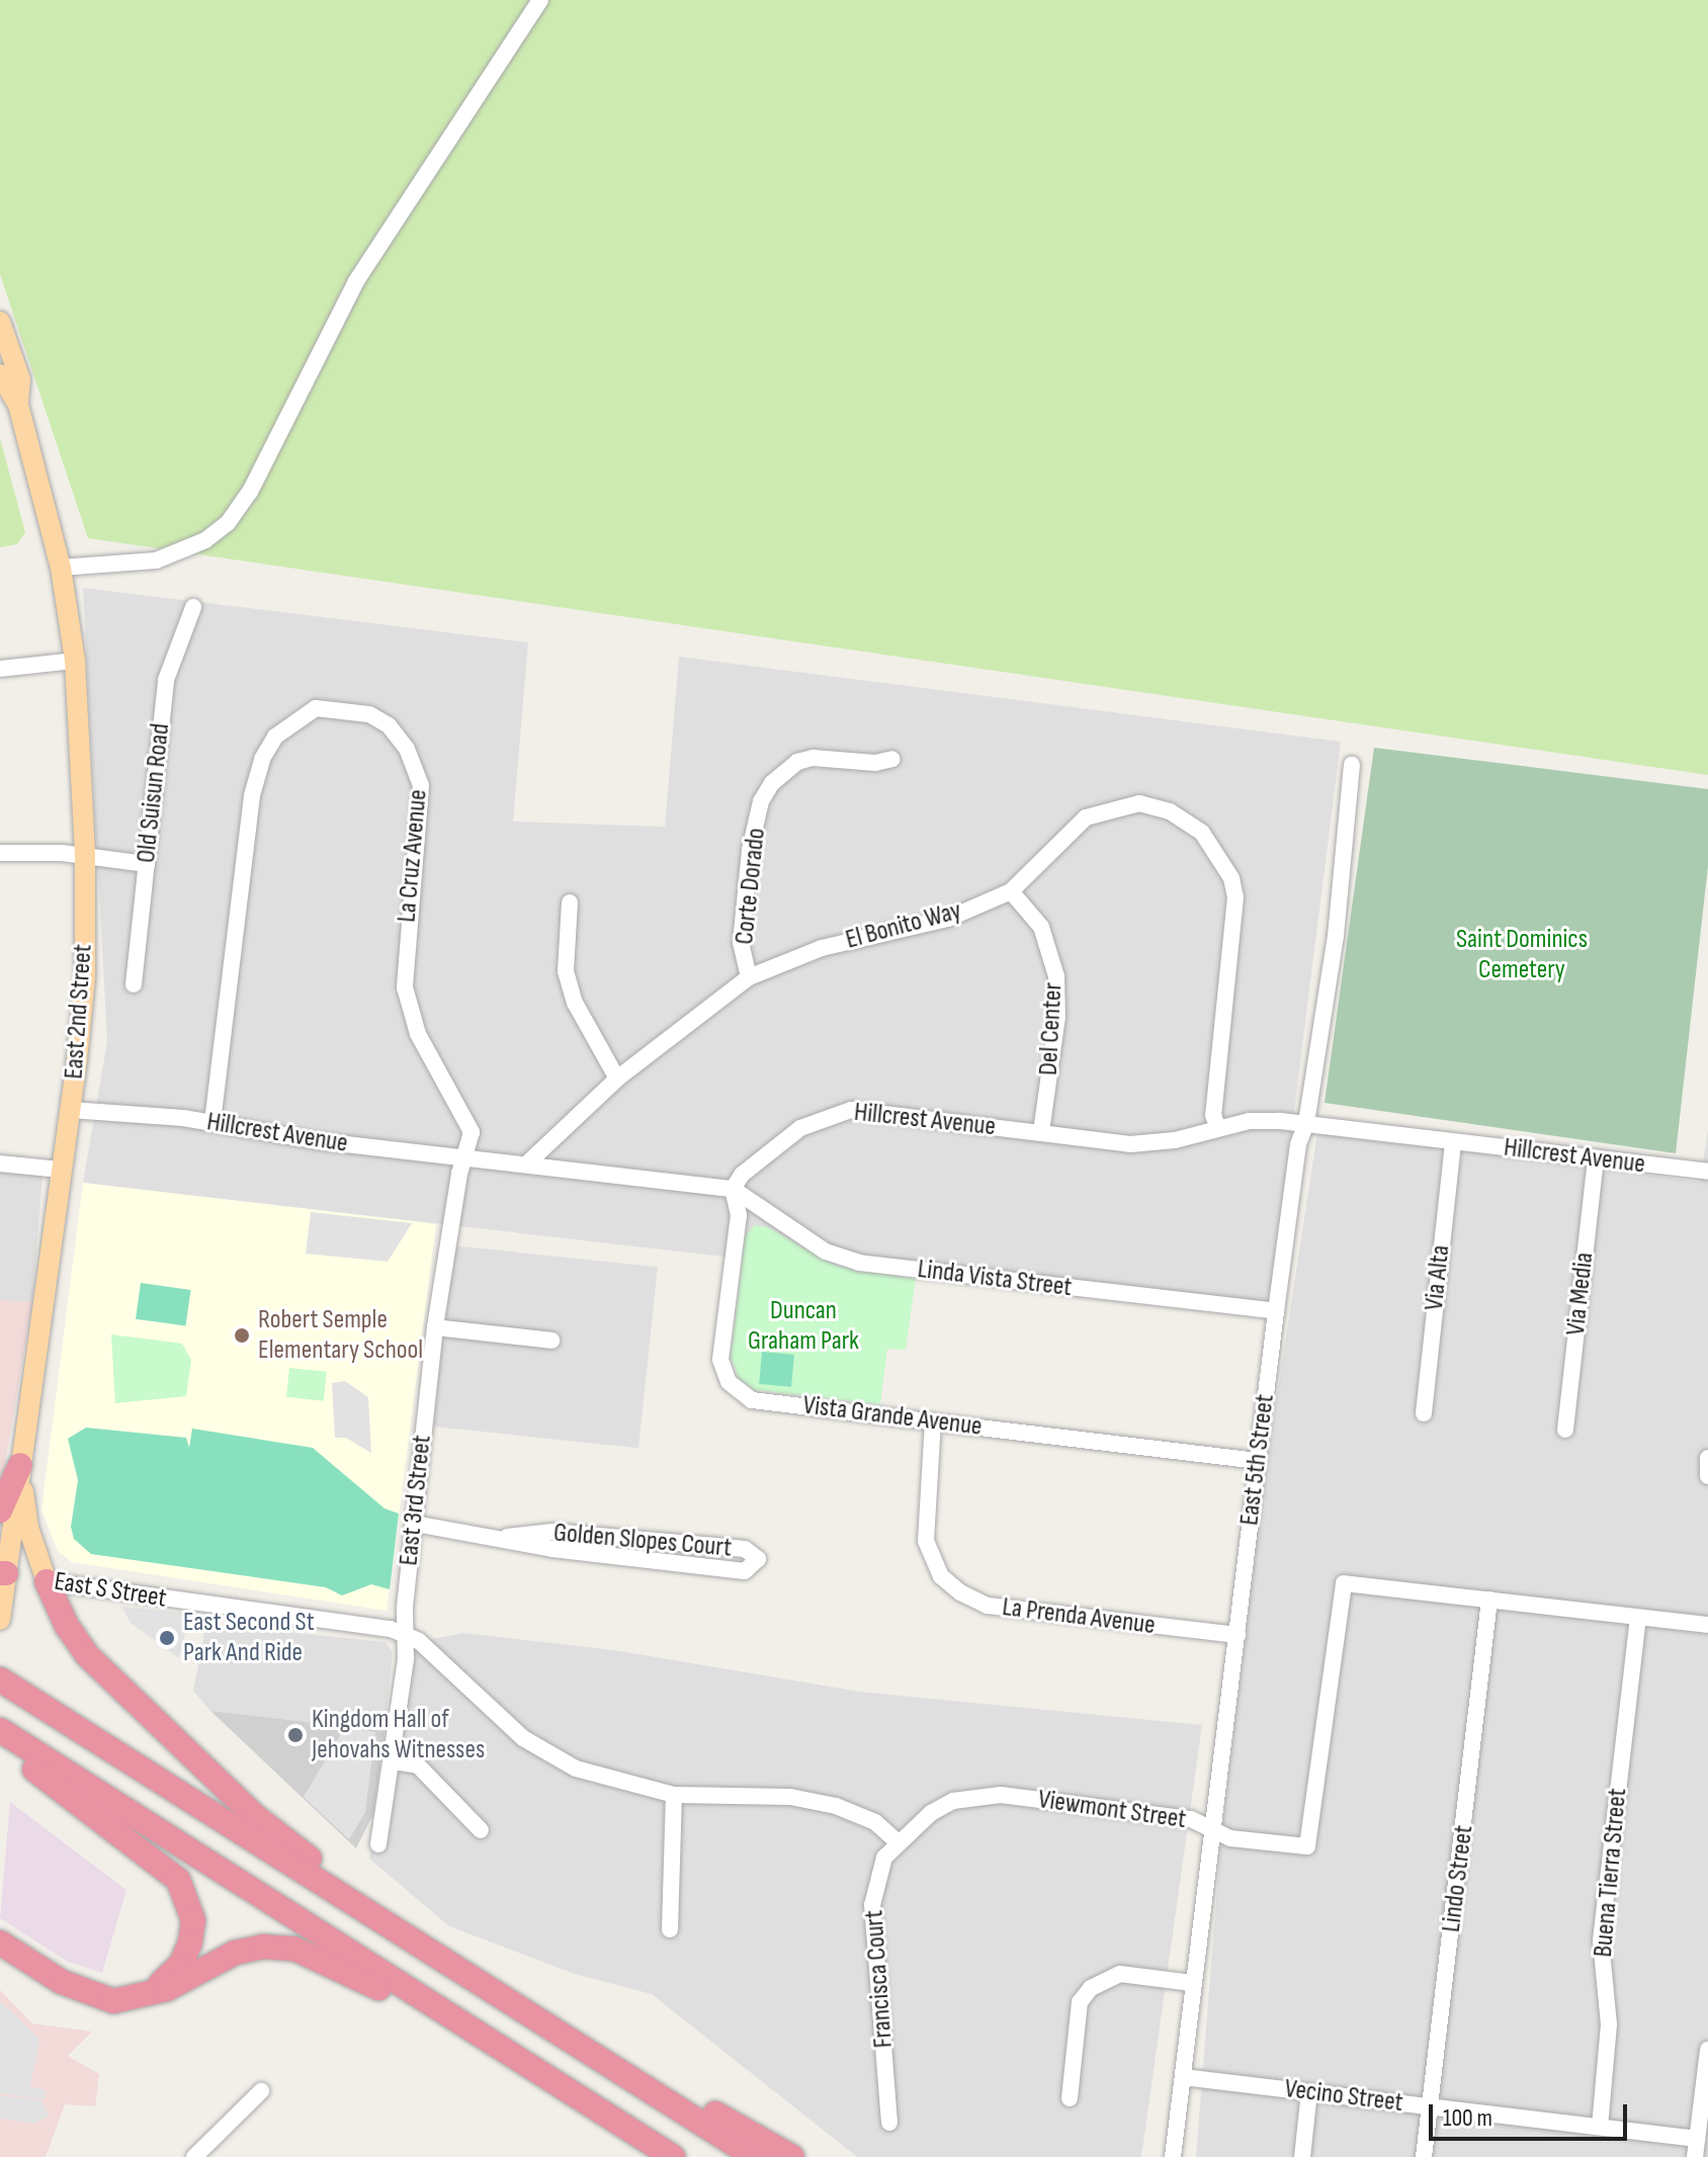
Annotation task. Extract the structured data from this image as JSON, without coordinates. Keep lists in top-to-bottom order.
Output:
{
  "streets": {
    "main road": ["East 2nd Street", "East S Street"],
    "street": [
      "Old Suisun Road",
      "La Cruz Avenue",
      "Corte Dorado",
      "El Bonito Way",
      "Del Center",
      "Hillcrest Avenue",
      "Via Alta",
      "Linda Vista Street",
      "Via Media",
      "Vista Grande Avenue",
      "East 5th Street",
      "East 3rd Street",
      "Golden Slopes Court",
      "La Prenda Avenue",
      "Viewmont Street",
      "Buena Tierra Street",
      "Lindo Street",
      "Francisca Court",
      "Vecino Street"
    ]
  },
  "crossings": [
    ["La Cruz Avenue", "Hillcrest Avenue"],
    ["La Cruz Avenue", "East 3rd Street"],
    ["Corte Dorado", "El Bonito Way"],
    ["El Bonito Way", "Del Center"],
    ["El Bonito Way", "Hillcrest Avenue"],
    ["East 2nd Street", "Hillcrest Avenue"],
    ["East 2nd Street", "East S Street"],
    ["Del Center", "Hillcrest Avenue"],
    ["Hillcrest Avenue", "Via Alta"],
    ["Hillcrest Avenue", "Linda Vista Street"],
    ["Hillcrest Avenue", "Via Media"],
    ["Hillcrest Avenue", "Vista Grande Avenue"],
    ["Hillcrest Avenue", "East 5th Street"],
    ["Hillcrest Avenue", "East 3rd Street"],
    ["Linda Vista Street", "Vista Grande Avenue"],
    ["Linda Vista Street", "East 5th Street"],
    ["Vista Grande Avenue", "East 5th Street"],
    ["Vista Grande Avenue", "La Prenda Avenue"],
    ["East 5th Street", "La Prenda Avenue"],
    ["East 5th Street", "Viewmont Street"],
    ["East 5th Street", "Vecino Street"],
    ["East 3rd Street", "Golden Slopes Court"],
    ["East 3rd Street", "East S Street"],
    ["Viewmont Street", "Buena Tierra Street"],
    ["Viewmont Street", "Lindo Street"],
    ["Viewmont Street", "Francisca Court"],
    ["Buena Tierra Street", "Vecino Street"],
    ["Lindo Street", "Vecino Street"]
  ],
  "parks": ["Saint Dominics Cemetery", "Duncan Graham Park"],
  "places": ["Robert Semple Elementary School", "East Second St Park And Ride", "Kingdom Hall of Jehovahs Witnesses"],
  "scale_bar": "100 m"
}
